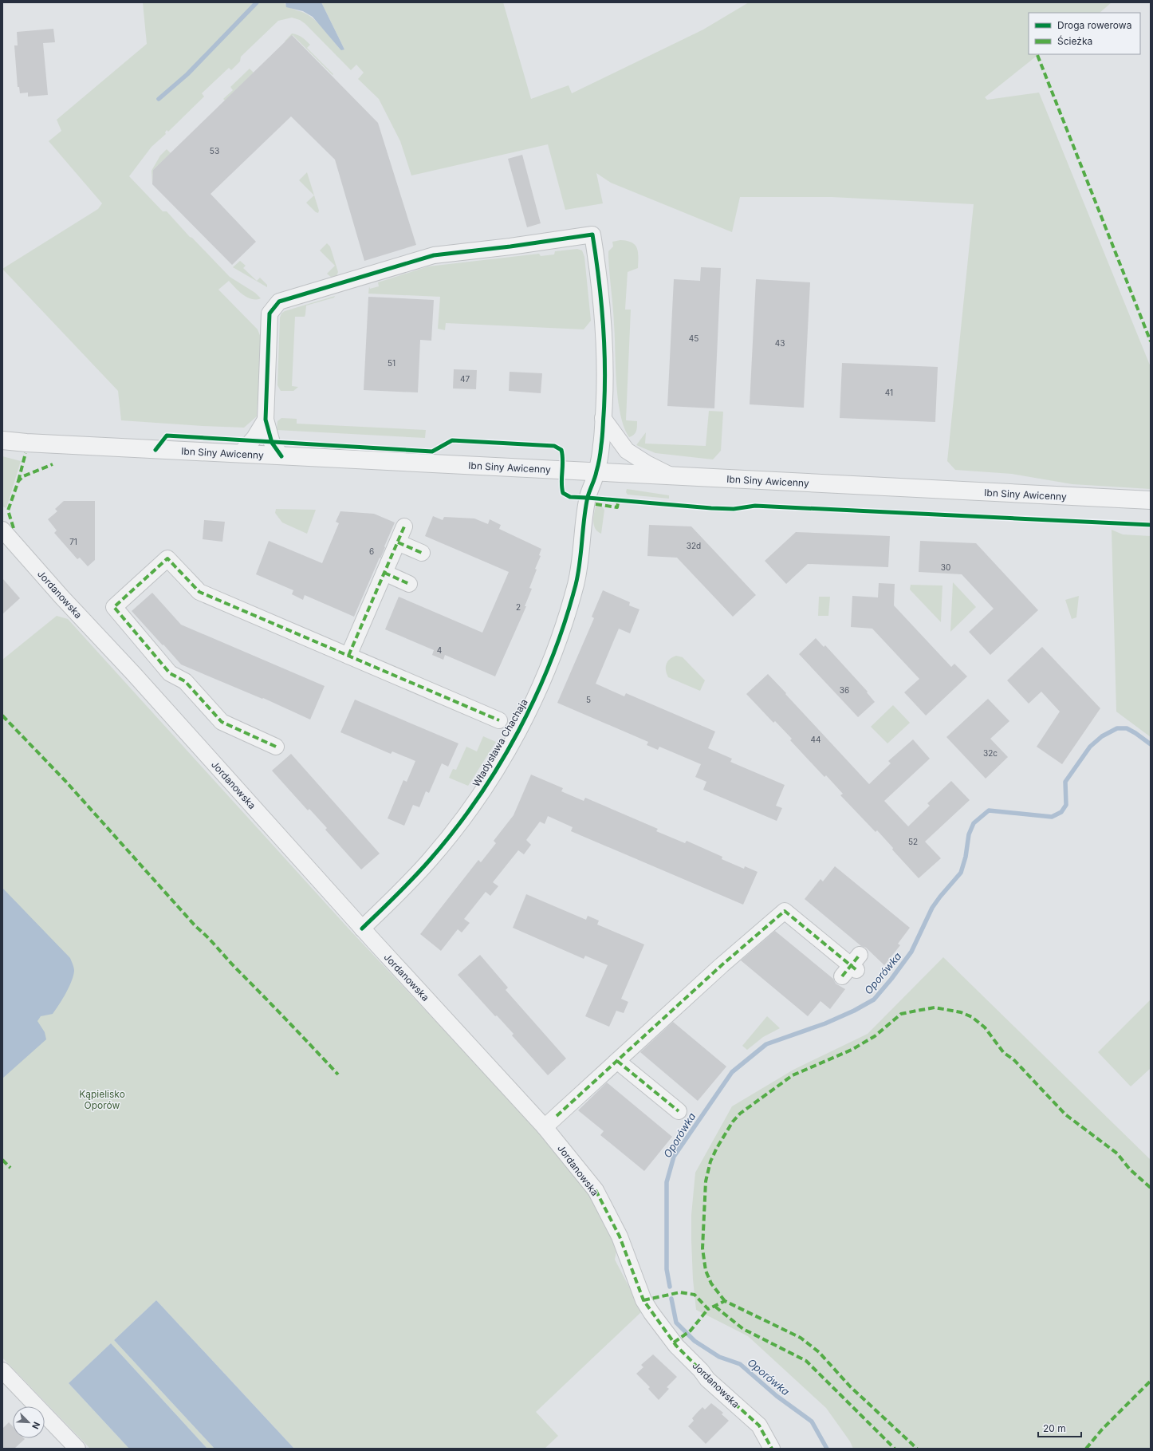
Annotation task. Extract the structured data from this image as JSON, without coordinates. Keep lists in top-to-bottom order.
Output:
{
  "streets": {
    "street": ["Ibn Siny Awicenny", "Jordanowska", "Władysława Chachaja"]
  },
  "crossings": [
    ["Ibn Siny Awicenny", "Władysława Chachaja"],
    ["Jordanowska", "Władysława Chachaja"]
  ],
  "water": ["Oporówka"],
  "parks": ["Kąpielisko Oporów"],
  "house_numbers": [
    "53",
    "45",
    "43",
    "51",
    "47",
    "41",
    "71",
    "32d",
    "6",
    "30",
    "2",
    "4",
    "36",
    "5",
    "44",
    "32c",
    "52"
  ],
  "legend": ["Droga rowerowa", "Ścieżka"],
  "scale_bar": "20 m",
  "north": "bottom right"
}
